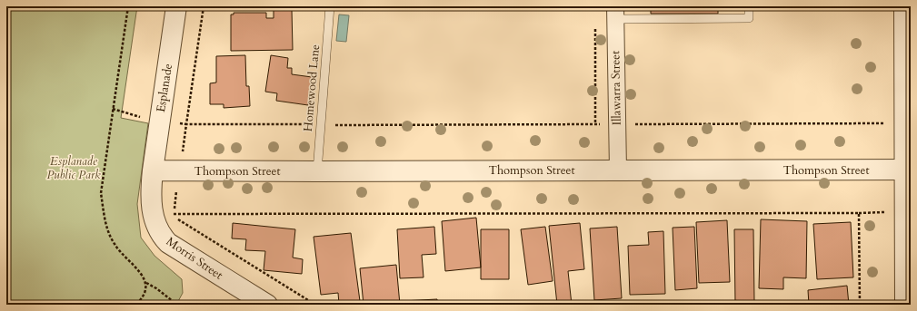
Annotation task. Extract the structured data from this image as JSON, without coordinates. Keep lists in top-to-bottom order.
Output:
{
  "streets": {
    "street": [
      "Esplanade",
      "Illawarra Street",
      "Thompson Street",
      "Morris Street"
    ],
    "lane": ["Homewood Lane"]
  },
  "crossings": [
    ["Esplanade", "Thompson Street"],
    ["Esplanade", "Morris Street"],
    ["Homewood Lane", "Thompson Street"],
    ["Illawarra Street", "Thompson Street"],
    ["Thompson Street", "Morris Street"]
  ],
  "parks": ["Esplanade Public Park"]
}
